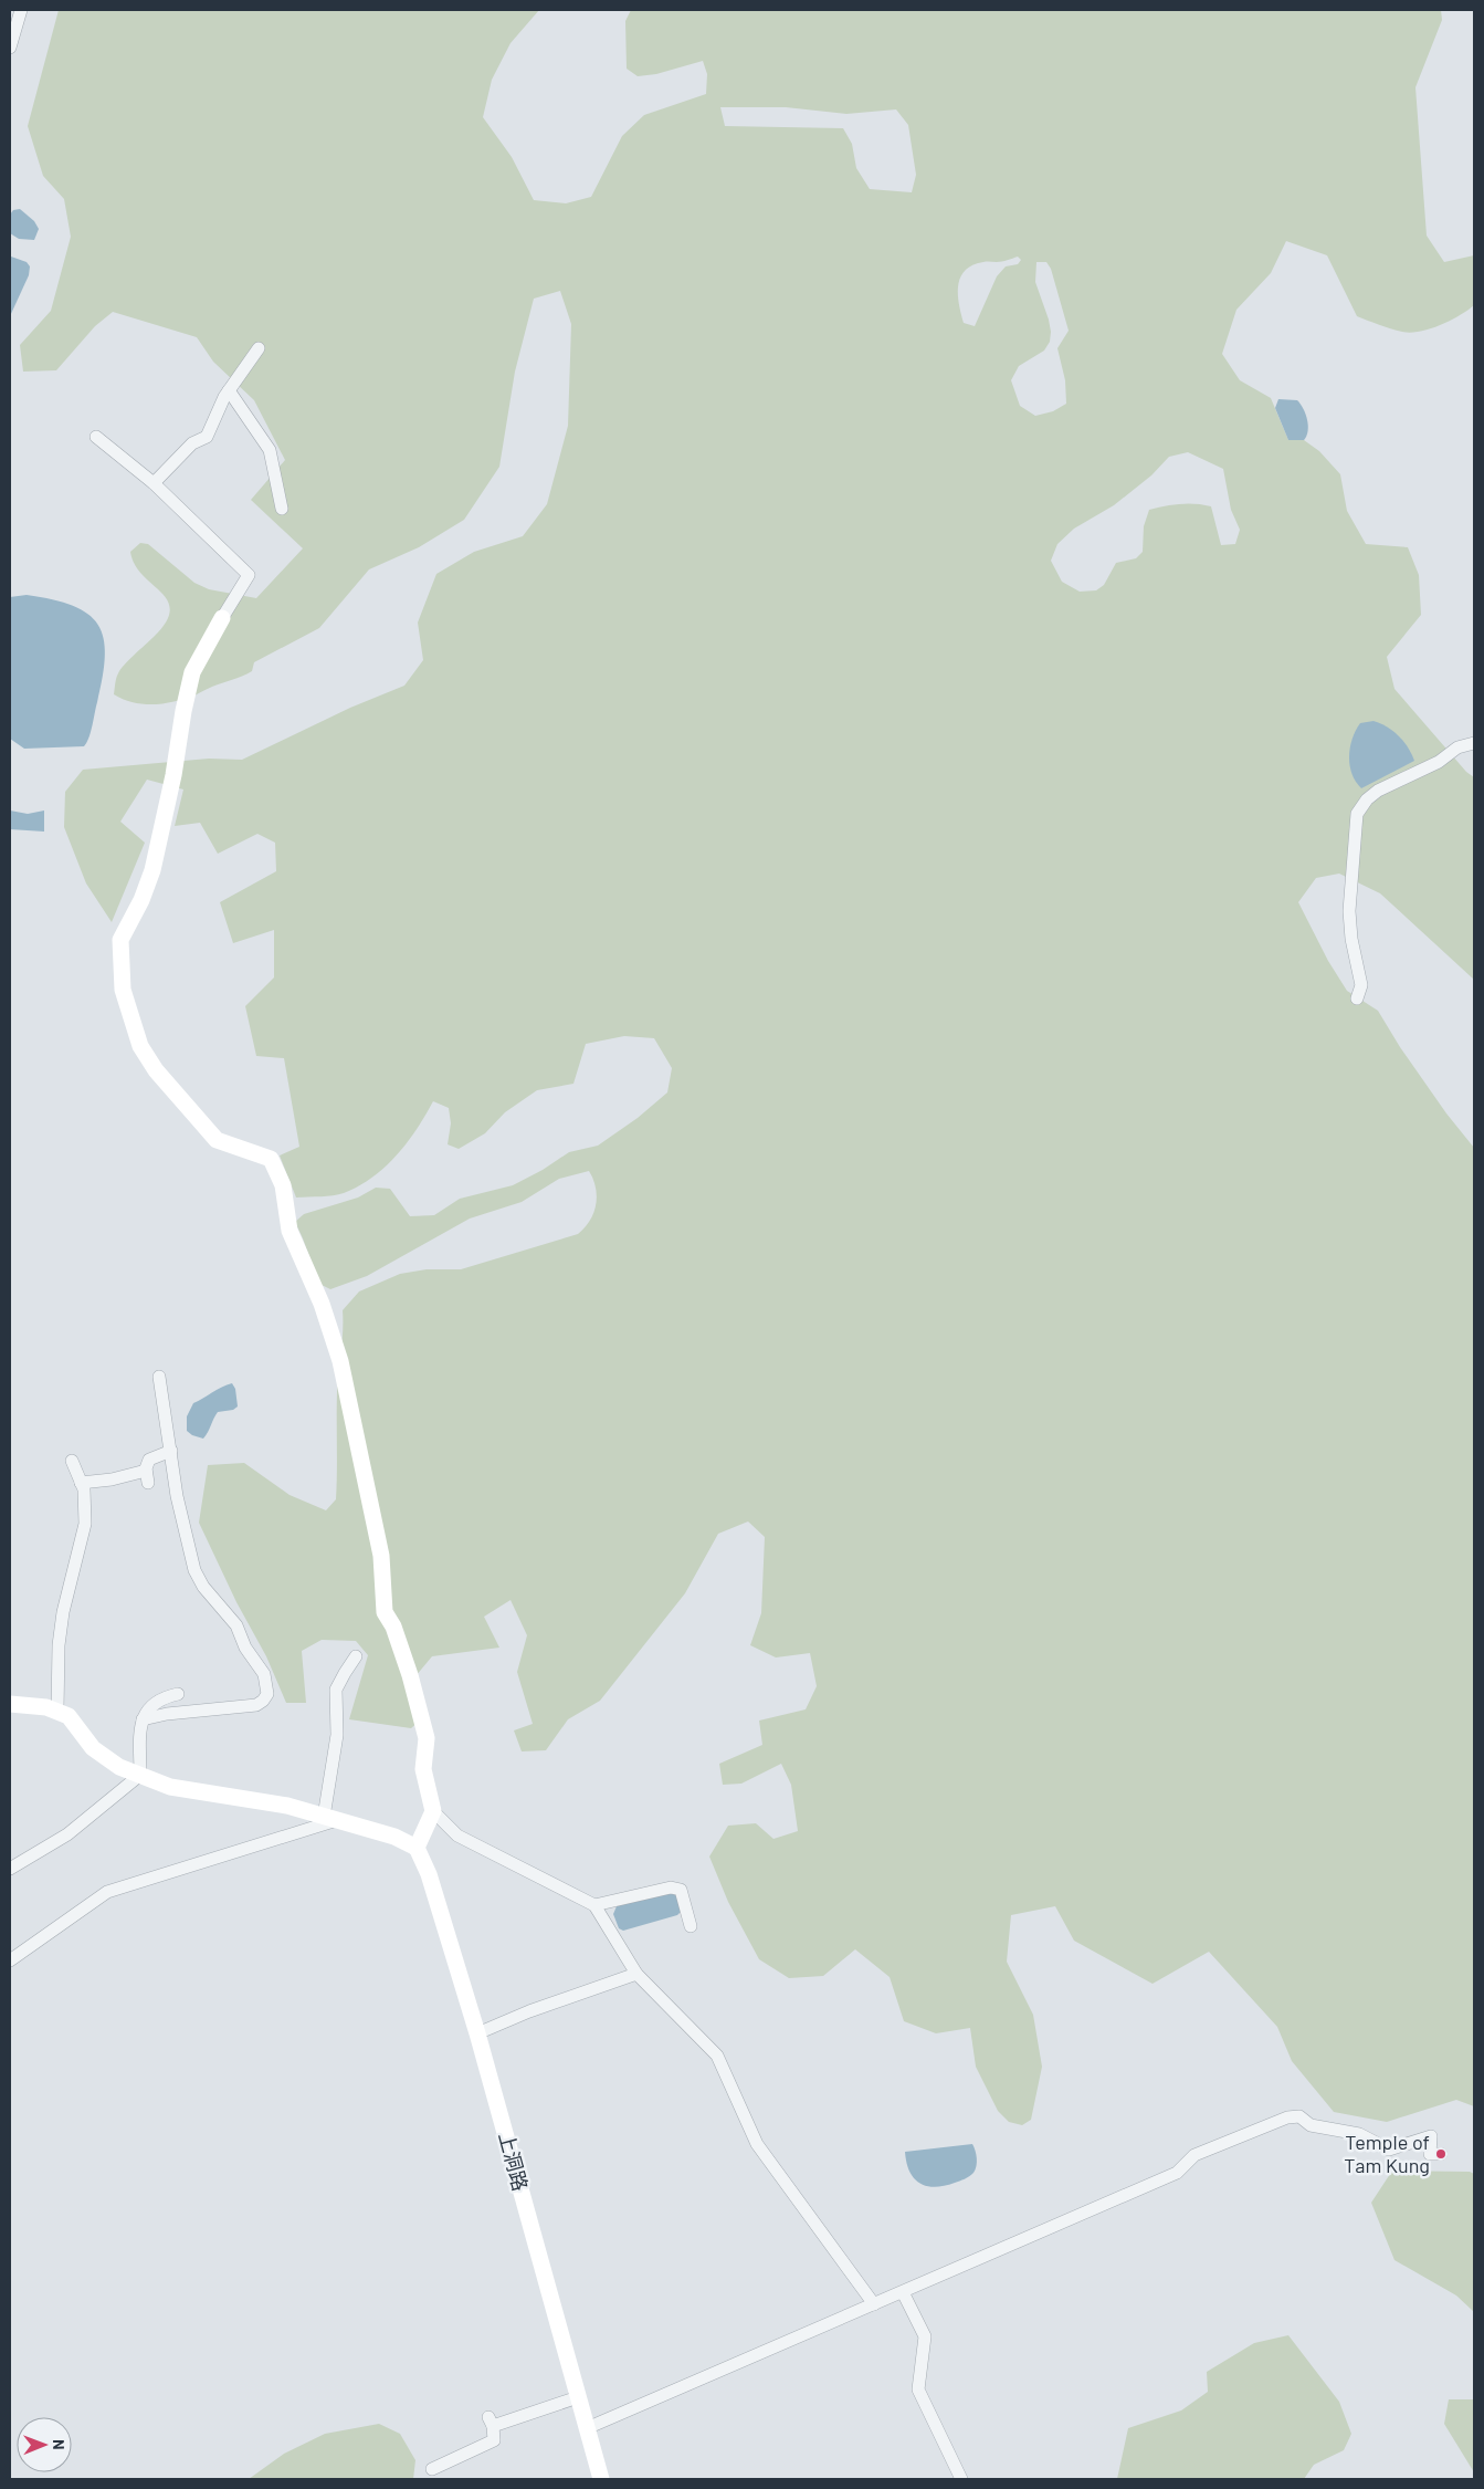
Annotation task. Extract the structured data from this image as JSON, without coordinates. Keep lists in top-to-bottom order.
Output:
{
  "streets": {
    "street": ["上洞路"]
  },
  "places": ["Temple of Tam Kung"],
  "north": "right"
}
